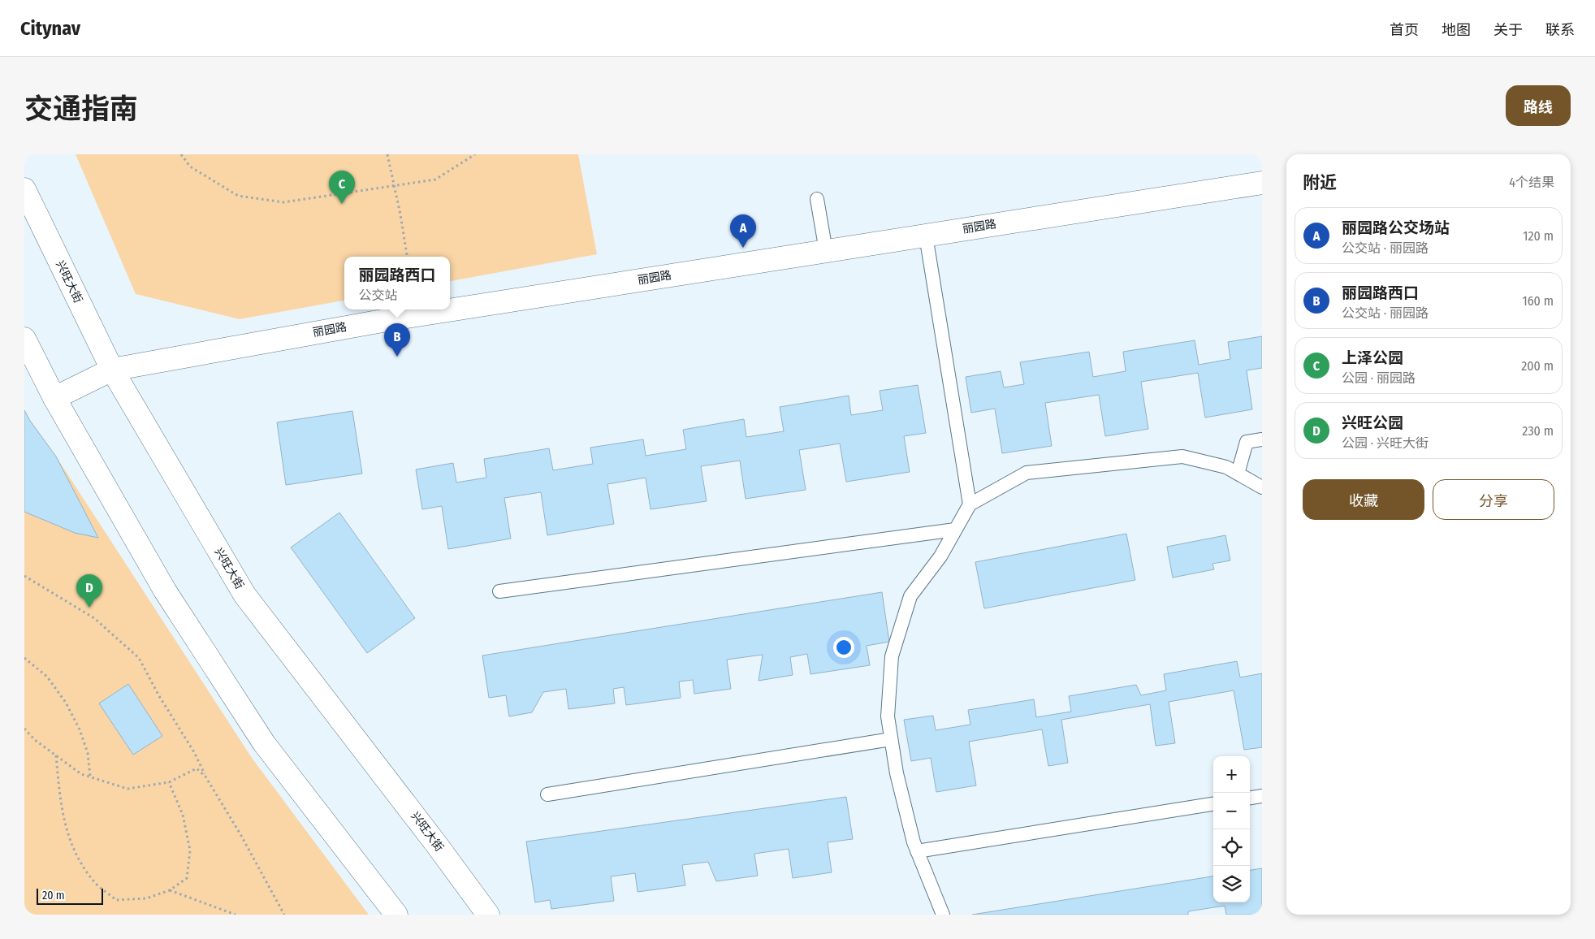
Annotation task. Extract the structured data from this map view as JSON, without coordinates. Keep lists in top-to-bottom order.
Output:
{
  "streets": {
    "main road": ["丽园路", "兴旺大街"]
  },
  "crossings": [
    ["丽园路", "兴旺大街"]
  ],
  "scale_bar": "20 m",
  "page": {
    "header": "Citynav",
    "nav": [
      "首页",
      "地图",
      "关于",
      "联系"
    ],
    "title": "交通指南",
    "buttons": [
      "路线",
      ["收藏", "分享"]
    ],
    "heading": ["附近", "4个结果"],
    "pins": [
      "C",
      "A",
      "B",
      "D"
    ],
    "list": [
      {
        "mark": "A",
        "name": "丽园路公交场站",
        "note": "公交站 · 丽园路",
        "value": "120 m"
      },
      {
        "mark": "B",
        "name": "丽园路西口",
        "note": "公交站 · 丽园路",
        "value": "160 m"
      },
      {
        "mark": "C",
        "name": "上泽公园",
        "note": "公园 · 丽园路",
        "value": "200 m"
      },
      {
        "mark": "D",
        "name": "兴旺公园",
        "note": "公园 · 兴旺大街",
        "value": "230 m"
      }
    ],
    "popup": ["丽园路西口", "公交站"],
    "map_buttons": ["+", "−"],
    "scale": "20 m"
  }
}
